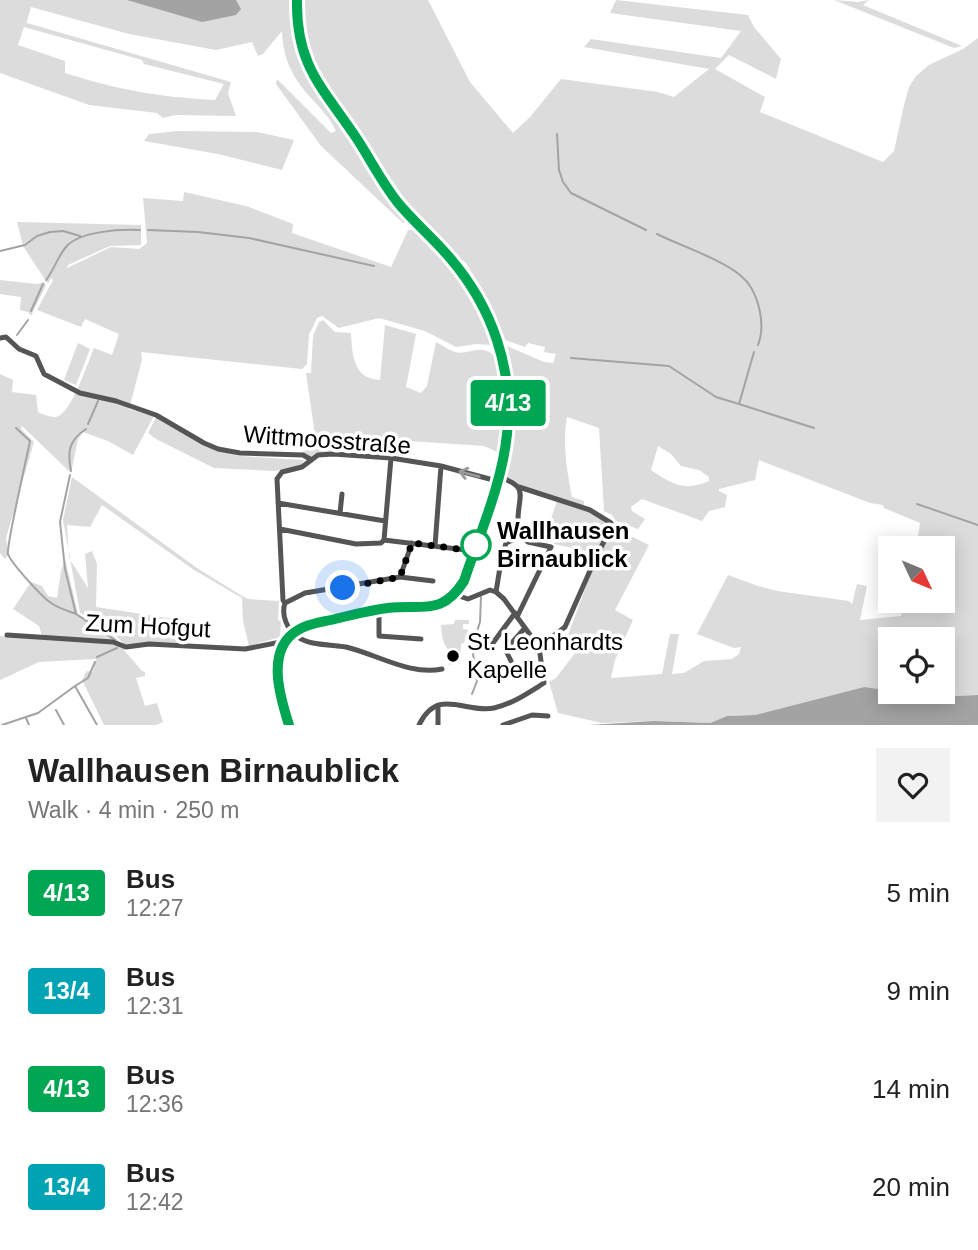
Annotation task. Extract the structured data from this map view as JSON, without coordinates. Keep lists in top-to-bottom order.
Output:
{
  "streets": {
    "street": ["Wittmoosstraße", "Zum Hofgut"]
  },
  "places": ["Wallhausen Birnaublick", "St. Leonhardts Kapelle"],
  "lines": ["bus line 4/13"],
  "north": "bottom right",
  "page": {
    "on_map": "4/13",
    "heading": ["Wallhausen Birnaublick", "Walk · 4 min · 250 m"],
    "list": [
      {
        "mark": "4/13",
        "name": "Bus",
        "note": "12:27",
        "value": "5 min"
      },
      {
        "mark": "13/4",
        "name": "Bus",
        "note": "12:31",
        "value": "9 min"
      },
      {
        "mark": "4/13",
        "name": "Bus",
        "note": "12:36",
        "value": "14 min"
      },
      {
        "mark": "13/4",
        "name": "Bus",
        "note": "12:42",
        "value": "20 min"
      }
    ]
  }
}
